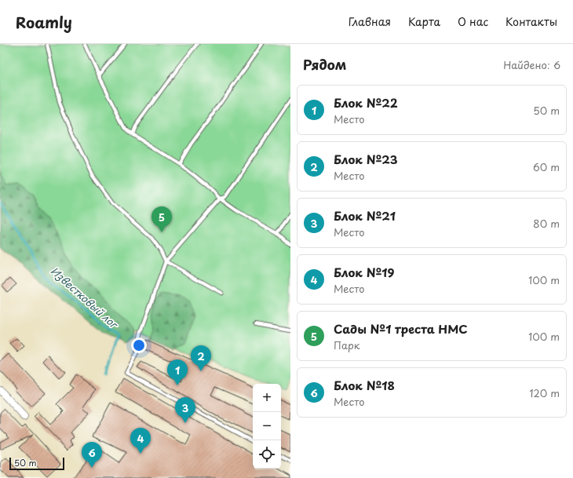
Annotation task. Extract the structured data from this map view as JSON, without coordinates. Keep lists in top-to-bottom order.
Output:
{
  "water": ["Известковый лог"],
  "scale_bar": "50 m",
  "page": {
    "header": "Roamly",
    "nav": [
      "Главная",
      "Карта",
      "О нас",
      "Контакты"
    ],
    "heading": ["Рядом", "Найдено: 6"],
    "list": [
      {
        "mark": "1",
        "name": "Блок №22",
        "note": "Место",
        "value": "50 m"
      },
      {
        "mark": "2",
        "name": "Блок №23",
        "note": "Место",
        "value": "60 m"
      },
      {
        "mark": "3",
        "name": "Блок №21",
        "note": "Место",
        "value": "80 m"
      },
      {
        "mark": "4",
        "name": "Блок №19",
        "note": "Место",
        "value": "100 m"
      },
      {
        "mark": "5",
        "name": "Сады №1 треста НМС",
        "note": "Парк",
        "value": "100 m"
      },
      {
        "mark": "6",
        "name": "Блок №18",
        "note": "Место",
        "value": "120 m"
      }
    ],
    "pins": [
      "5",
      "2",
      "1",
      "3",
      "4",
      "6"
    ],
    "map_buttons": ["+", "−"],
    "scale": "50 m"
  }
}
